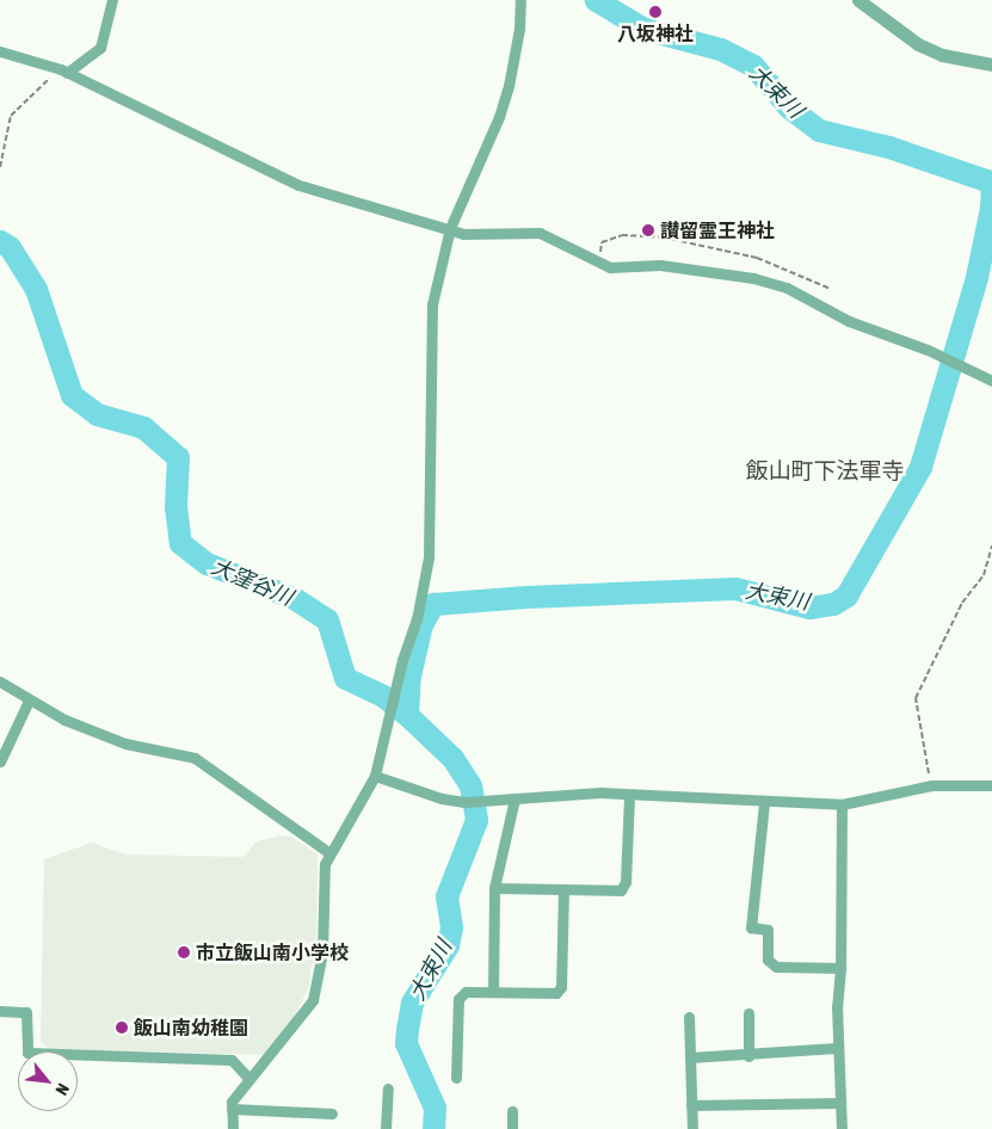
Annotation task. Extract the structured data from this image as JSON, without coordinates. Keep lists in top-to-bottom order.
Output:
{
  "districts": ["飯山町下法軍寺"],
  "water": ["大束川", "大窪谷川"],
  "places": [
    "八坂神社",
    "讃留霊王神社",
    "市立飯山南小学校",
    "飯山南幼稚園"
  ],
  "north": "bottom right"
}
